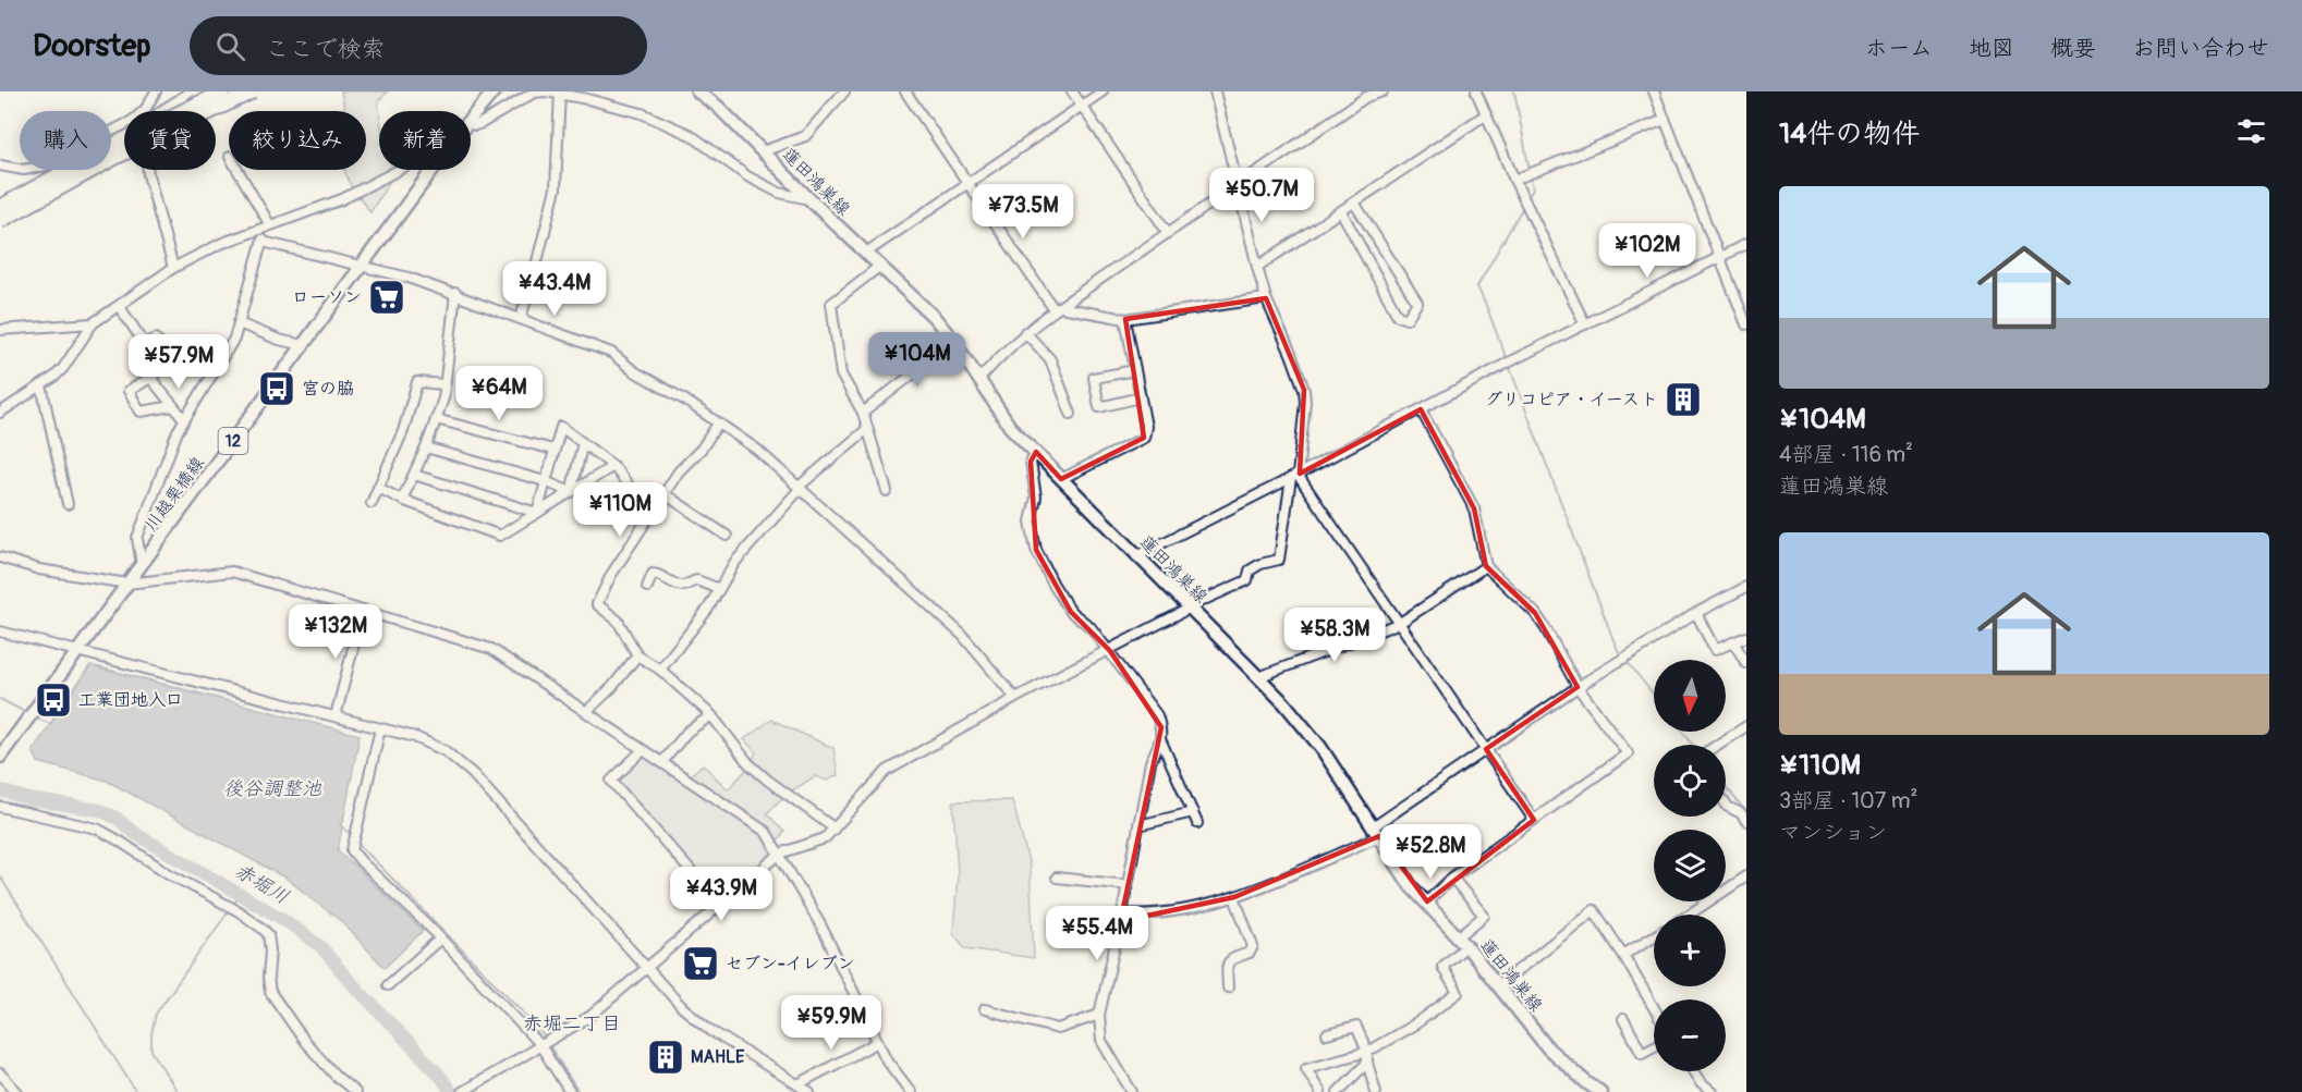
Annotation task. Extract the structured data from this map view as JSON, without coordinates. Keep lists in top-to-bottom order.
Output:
{
  "streets": {
    "main road": ["蓮田鴻巣線", "12", "川越栗橋線"]
  },
  "districts": ["赤堀二丁目"],
  "water": ["後谷調整池", "赤堀川"],
  "places": {
    "supermarket": ["ローソン", "セブン-イレブン"],
    "bus stop": ["宮の脇", "工業団地入口"],
    "building": ["グリコピア・イースト", "MAHLE"]
  },
  "north": "bottom",
  "page": {
    "header": "Doorstep",
    "search": "ここで検索",
    "nav": [
      "ホーム",
      "地図",
      "概要",
      "お問い合わせ"
    ],
    "heading": "14件の物件",
    "chip": [
      "購入",
      "賃貸",
      "絞り込み",
      "新着"
    ],
    "price": [
      "¥50.7M",
      "¥73.5M",
      "¥102M",
      "¥43.4M",
      "¥104M",
      "¥57.9M",
      "¥64M",
      "¥110M",
      "¥132M",
      "¥58.3M",
      "¥52.8M",
      "¥43.9M",
      "¥55.4M",
      "¥59.9M"
    ],
    "list": [
      {
        "name": "¥104M",
        "note": "4部屋 · 116 m² · 蓮田鴻巣線"
      },
      {
        "name": "¥110M",
        "note": "3部屋 · 107 m² · マンション"
      }
    ],
    "map_buttons": ["+", "−"]
  }
}
